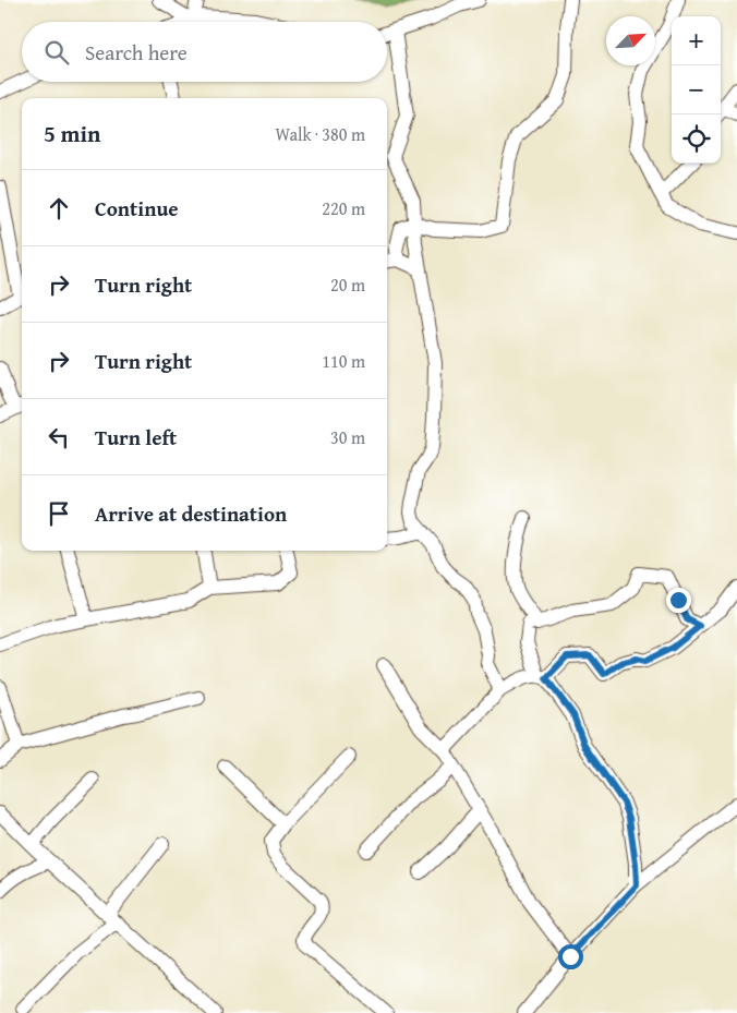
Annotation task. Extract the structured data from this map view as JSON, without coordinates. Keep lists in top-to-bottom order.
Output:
{
  "north": "top right",
  "page": {
    "map_buttons": ["+", "−"],
    "search": "Search here",
    "heading": ["5 min", "Walk · 380 m"],
    "list": [
      ["Continue", "220 m"],
      ["Turn right", "20 m"],
      ["Turn right", "110 m"],
      ["Turn left", "30 m"],
      "Arrive at destination"
    ]
  }
}
